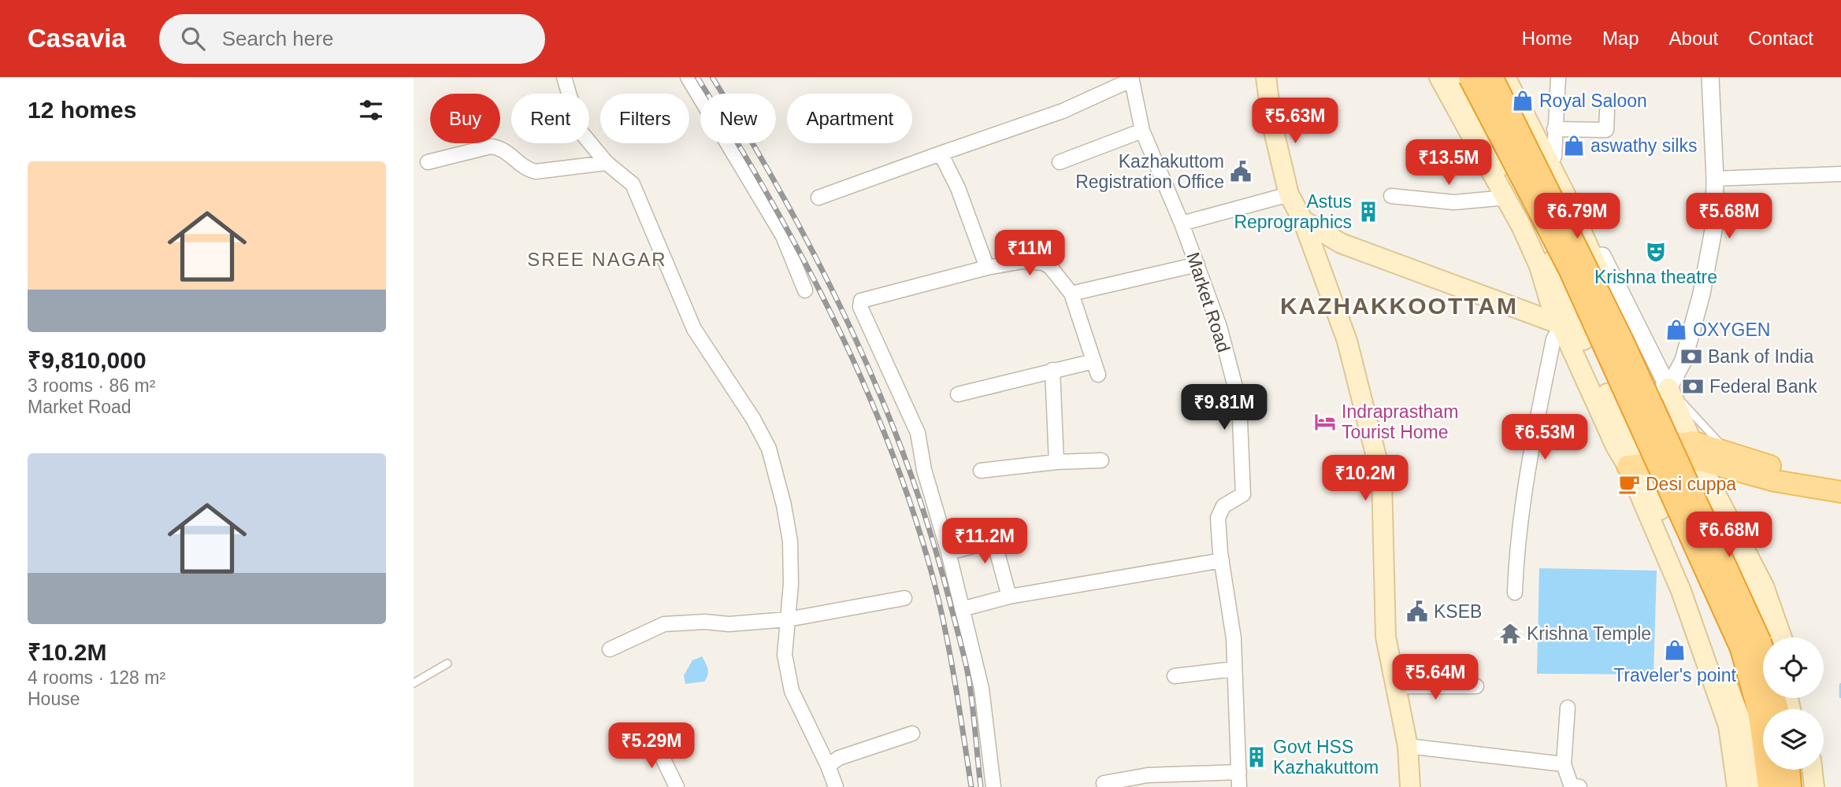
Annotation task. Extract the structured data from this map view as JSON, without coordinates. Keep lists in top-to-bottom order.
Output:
{
  "streets": {
    "street": ["Market Road"]
  },
  "districts": ["SREE NAGAR", "KAZHAKKOOTTAM"],
  "places": {
    "shop": [
      "Royal Saloon",
      "aswathy silks",
      "OXYGEN",
      "Traveler's point"
    ],
    "public building": ["Kazhakuttom Registration Office", "KSEB"],
    "building": ["Astus Reprographics", "Govt HSS Kazhakuttom"],
    "theatre": ["Krishna theatre"],
    "bank": ["Bank of India", "Federal Bank"],
    "hotel": ["Indraprastham Tourist Home"],
    "cafe": ["Desi cuppa"],
    "temple": ["Krishna Temple"]
  },
  "page": {
    "header": "Casavia",
    "search": "Search here",
    "nav": [
      "Home",
      "Map",
      "About",
      "Contact"
    ],
    "heading": "12 homes",
    "chip": [
      "Buy",
      "Rent",
      "Filters",
      "New",
      "Apartment"
    ],
    "price": [
      "₹5.63M",
      "₹13.5M",
      "₹6.79M",
      "₹5.68M",
      "₹11M",
      "₹9.81M",
      "₹6.53M",
      "₹10.2M",
      "₹6.68M",
      "₹11.2M",
      "₹5.64M",
      "₹5.29M"
    ],
    "list": [
      {
        "name": "₹9,810,000",
        "note": "3 rooms · 86 m² · Market Road"
      },
      {
        "name": "₹10.2M",
        "note": "4 rooms · 128 m² · House"
      }
    ]
  }
}
